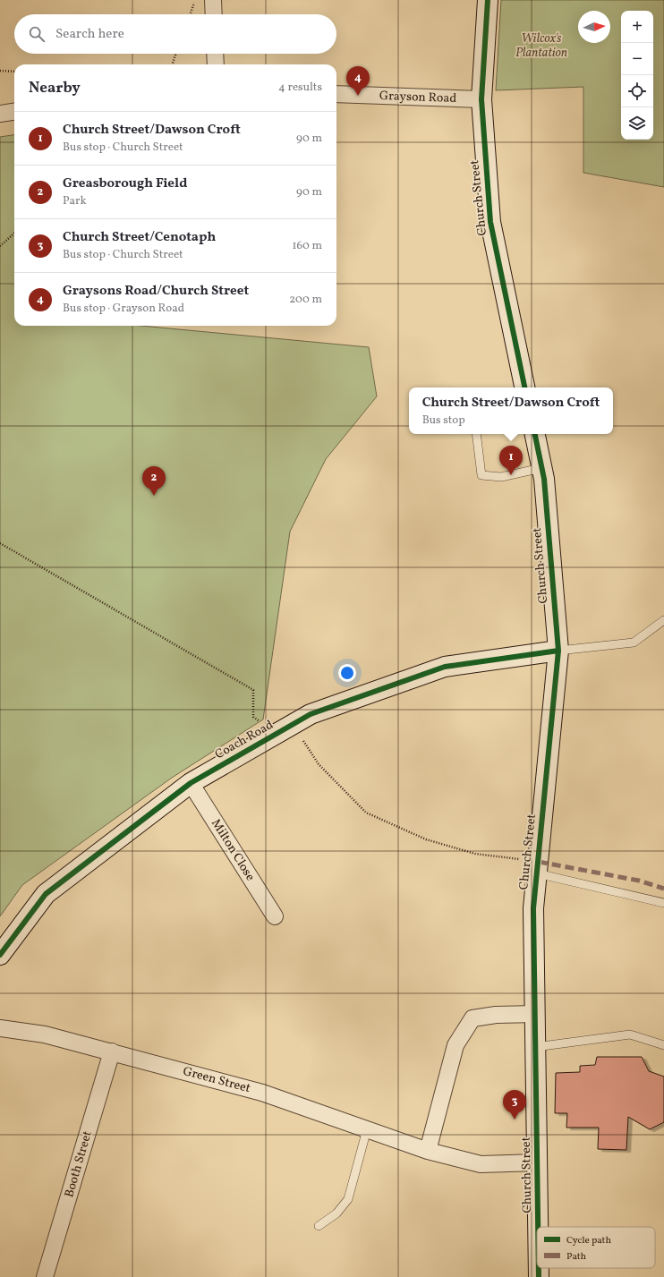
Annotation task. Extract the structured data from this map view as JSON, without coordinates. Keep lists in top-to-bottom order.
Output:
{
  "streets": {
    "street": [
      "Grayson Road",
      "Church Street",
      "Coach Road",
      "Milton Close",
      "Green Street",
      "Booth Street"
    ]
  },
  "crossings": [
    ["Grayson Road", "Church Street"],
    ["Church Street", "Coach Road"],
    ["Church Street", "Green Street"],
    ["Coach Road", "Milton Close"],
    ["Green Street", "Booth Street"]
  ],
  "parks": ["Wilcox's Plantation"],
  "legend": ["Cycle path", "Path"],
  "north": "right",
  "page": {
    "map_buttons": ["+", "−"],
    "search": "Search here",
    "heading": ["Nearby", "4 results"],
    "pins": [
      "4",
      "1",
      "2",
      "3"
    ],
    "list": [
      {
        "mark": "1",
        "name": "Church Street/Dawson Croft",
        "note": "Bus stop · Church Street",
        "value": "90 m"
      },
      {
        "mark": "2",
        "name": "Greasborough Field",
        "note": "Park",
        "value": "90 m"
      },
      {
        "mark": "3",
        "name": "Church Street/Cenotaph",
        "note": "Bus stop · Church Street",
        "value": "160 m"
      },
      {
        "mark": "4",
        "name": "Graysons Road/Church Street",
        "note": "Bus stop · Grayson Road",
        "value": "200 m"
      }
    ],
    "popup": ["Church Street/Dawson Croft", "Bus stop"]
  }
}
